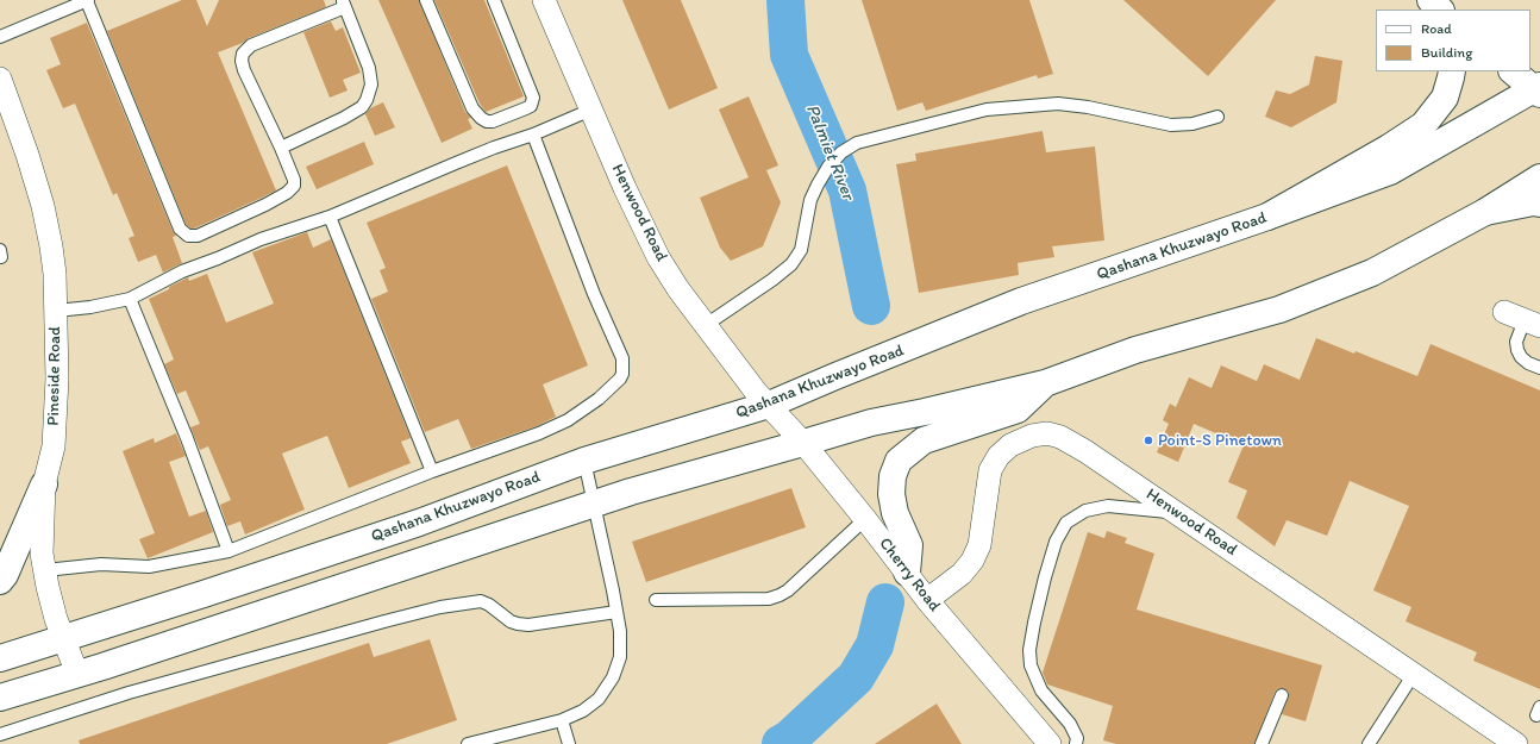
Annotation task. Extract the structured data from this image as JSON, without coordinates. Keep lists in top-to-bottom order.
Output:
{
  "streets": {
    "main road": ["Qashana Khuzwayo Road"],
    "street": ["Henwood Road", "Pineside Road", "Cherry Road"]
  },
  "crossings": [
    ["Henwood Road", "Qashana Khuzwayo Road"],
    ["Henwood Road", "Cherry Road"],
    ["Qashana Khuzwayo Road", "Pineside Road"],
    ["Qashana Khuzwayo Road", "Cherry Road"]
  ],
  "water": ["Palmiet River"],
  "places": ["Point-S Pinetown"],
  "legend": ["Road", "Building"]
}
